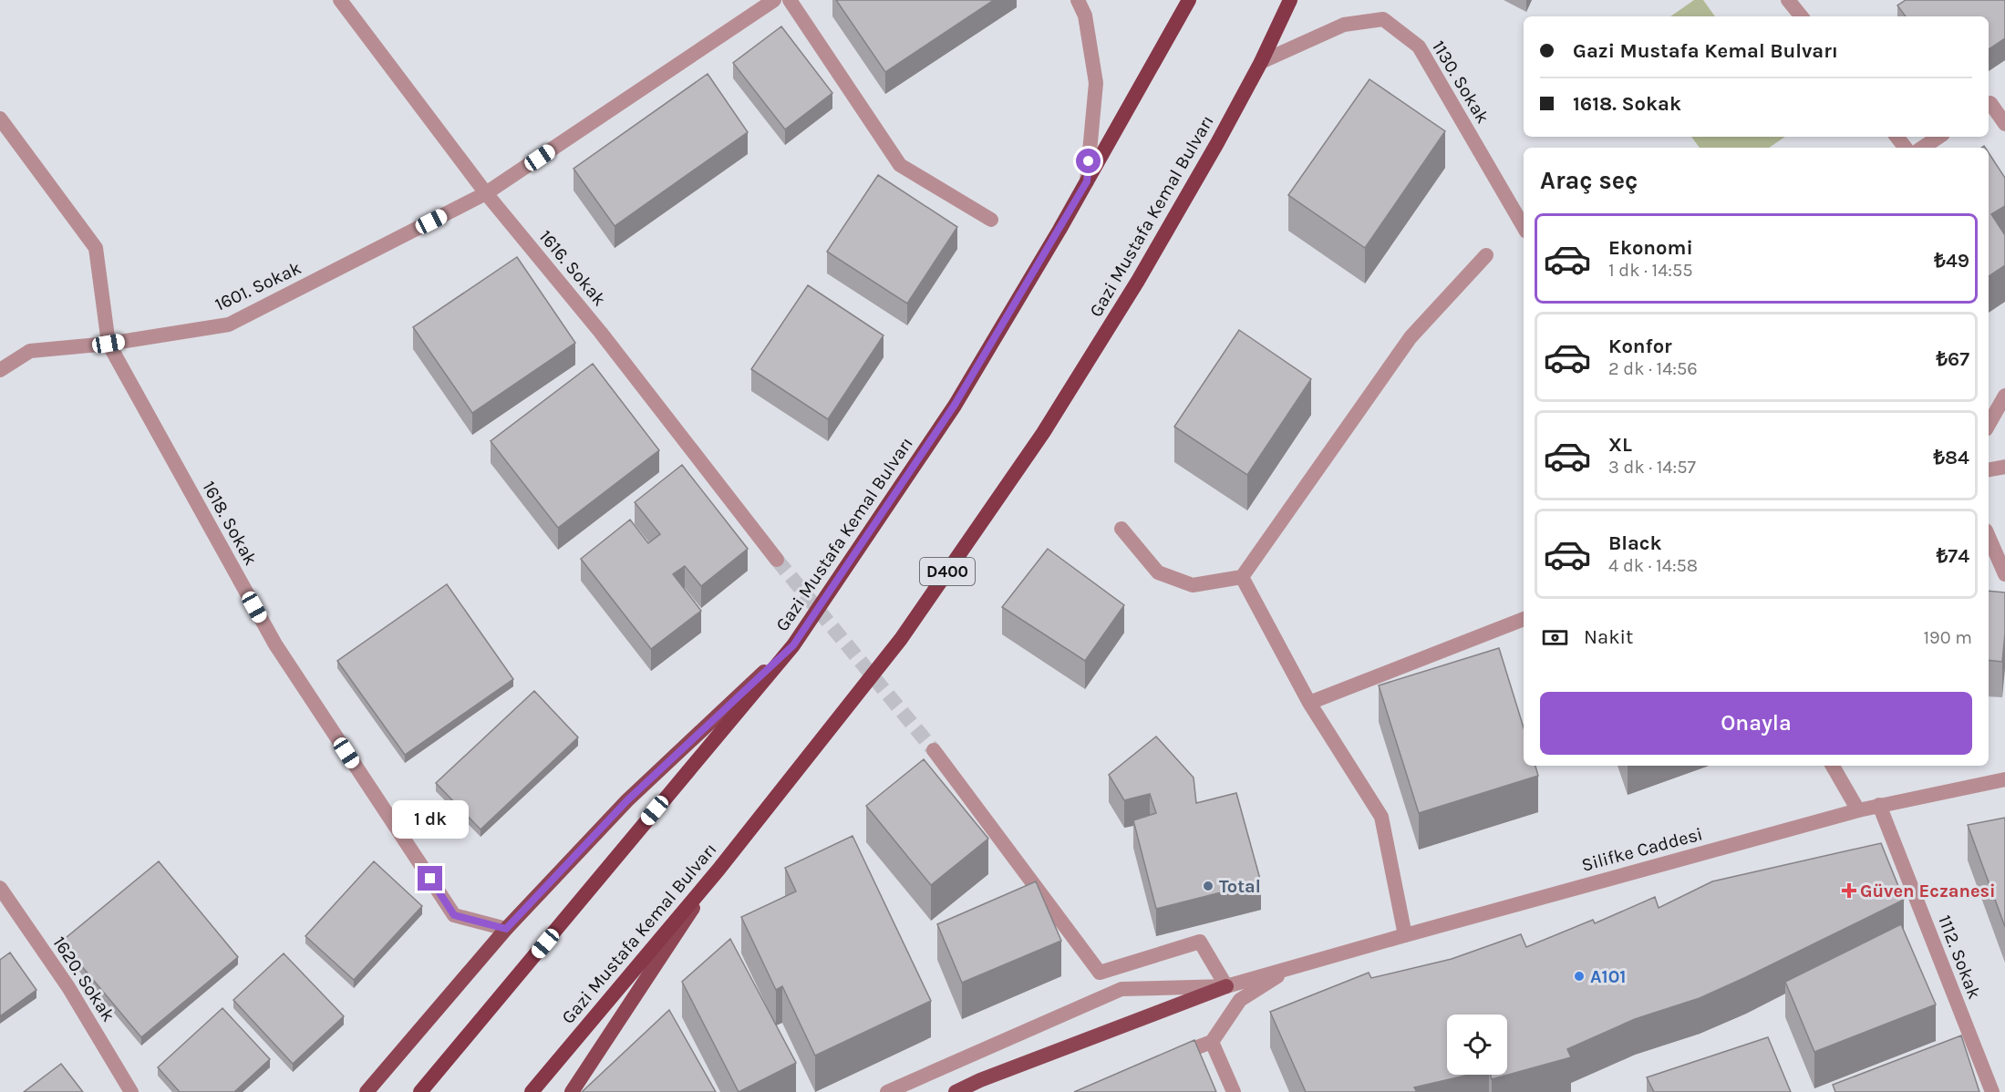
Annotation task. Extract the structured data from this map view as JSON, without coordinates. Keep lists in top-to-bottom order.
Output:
{
  "streets": {
    "highway": ["Gazi Mustafa Kemal Bulvarı", "D400"],
    "street": [
      "1130. Sokak",
      "1616. Sokak",
      "1601. Sokak",
      "1618. Sokak",
      "Silifke Caddesi",
      "1112. Sokak",
      "1620. Sokak"
    ]
  },
  "crossings": [
    ["1130. Sokak", "Gazi Mustafa Kemal Bulvarı"],
    ["1616. Sokak", "1601. Sokak"],
    ["1601. Sokak", "1618. Sokak"],
    ["Silifke Caddesi", "1112. Sokak"]
  ],
  "places": {
    "other": ["Total", "A101"],
    "health": ["Güven Eczanesi"]
  },
  "page": {
    "banner": ["Gazi Mustafa Kemal Bulvarı", "1618. Sokak"],
    "heading": "Araç seç",
    "list": [
      {
        "name": "Ekonomi",
        "note": "1 dk · 14:55",
        "value": "₺49"
      },
      {
        "name": "Konfor",
        "note": "2 dk · 14:56",
        "value": "₺67"
      },
      {
        "name": "XL",
        "note": "3 dk · 14:57",
        "value": "₺84"
      },
      {
        "name": "Black",
        "note": "4 dk · 14:58",
        "value": "₺74"
      }
    ],
    "pay": ["Nakit", "190 m"],
    "buttons": "Onayla",
    "bubble": "1 dk"
  }
}
